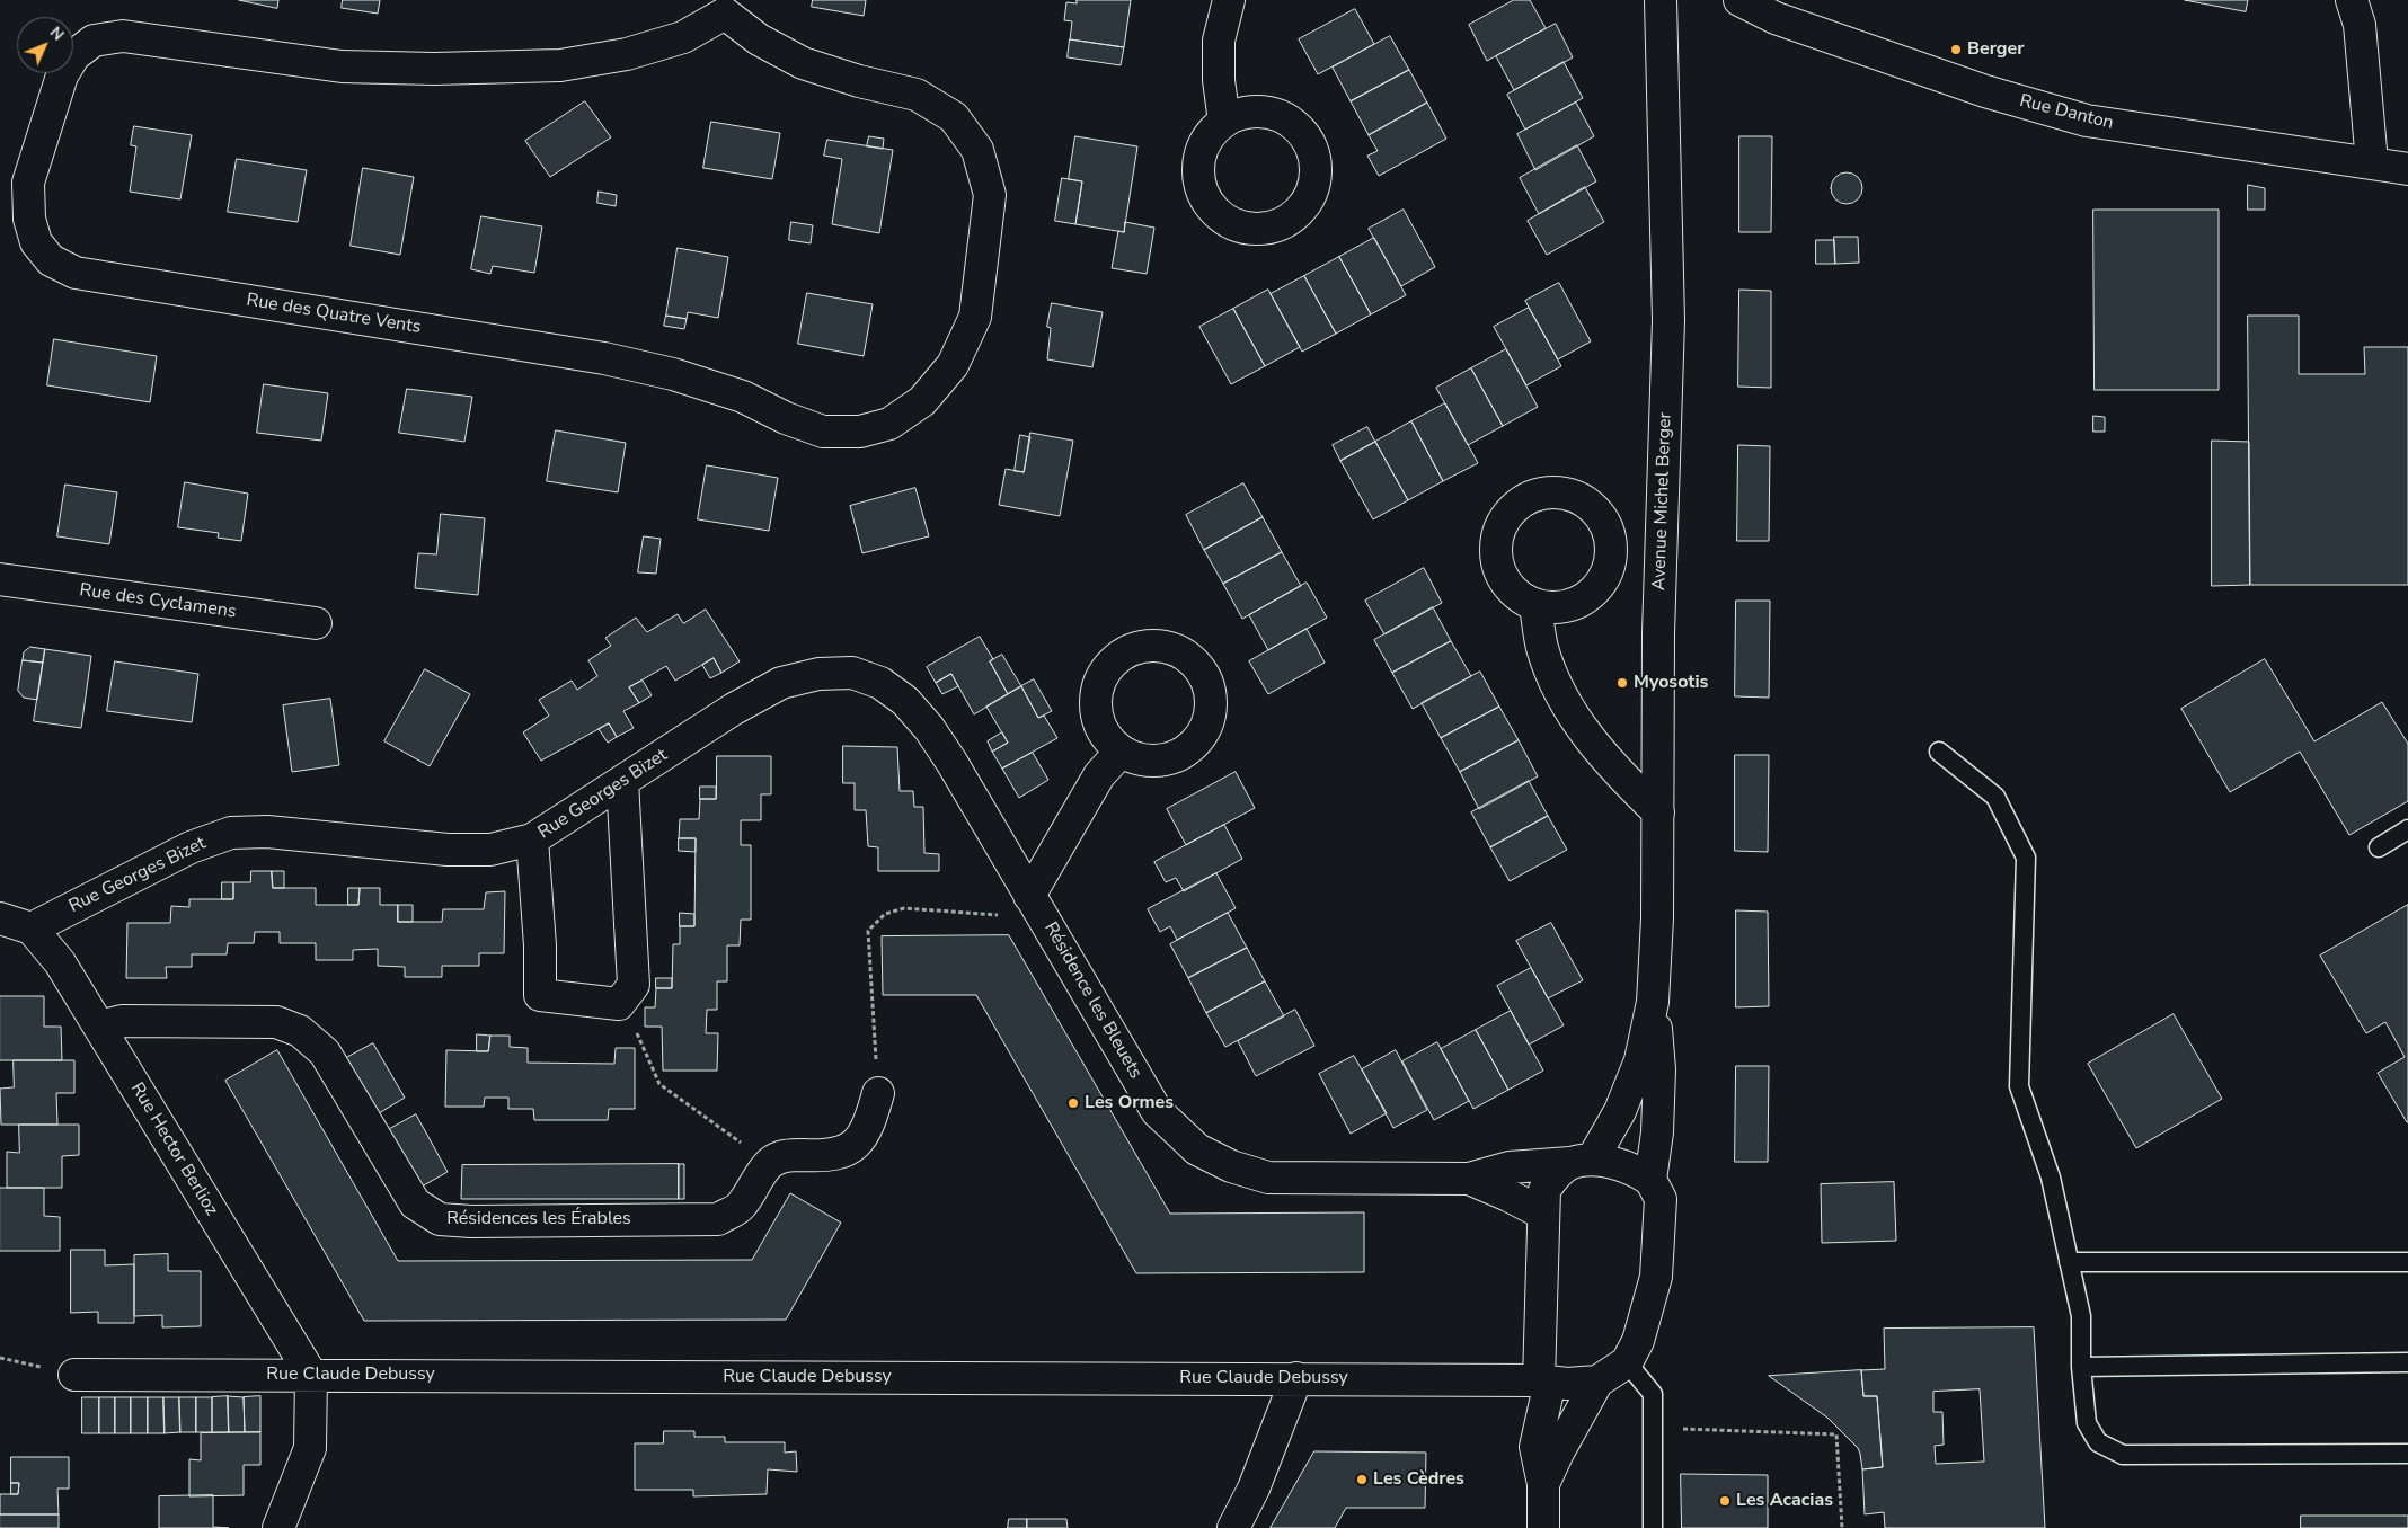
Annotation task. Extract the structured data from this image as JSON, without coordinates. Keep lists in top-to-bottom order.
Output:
{
  "streets": {
    "street": [
      "Rue Danton",
      "Rue des Quatre Vents",
      "Avenue Michel Berger",
      "Rue des Cyclamens",
      "Rue Georges Bizet",
      "Résidence les Bleuets",
      "Rue Hector Berlioz",
      "Résidences les Érables",
      "Rue Claude Debussy"
    ]
  },
  "crossings": [
    ["Avenue Michel Berger", "Résidence les Bleuets"],
    ["Avenue Michel Berger", "Rue Claude Debussy"],
    ["Rue Georges Bizet", "Résidence les Bleuets"],
    ["Rue Georges Bizet", "Rue Hector Berlioz"],
    ["Rue Hector Berlioz", "Résidences les Érables"],
    ["Rue Hector Berlioz", "Rue Claude Debussy"]
  ],
  "places": [
    "Berger",
    "Myosotis",
    "Les Ormes",
    "Les Cèdres",
    "Les Acacias"
  ],
  "north": "top right"
}
